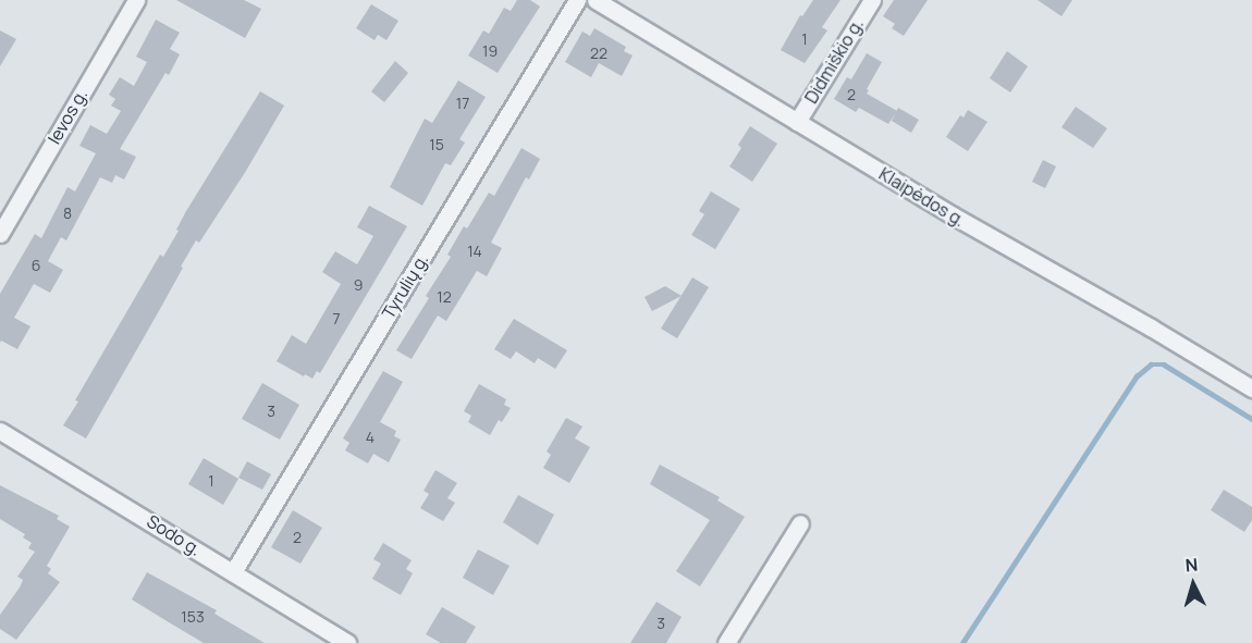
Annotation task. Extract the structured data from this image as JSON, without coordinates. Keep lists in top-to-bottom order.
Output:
{
  "streets": {
    "street": [
      "Didmiškio g.",
      "Ievos g.",
      "Klaipėdos g.",
      "Tyrulių g.",
      "Sodo g."
    ]
  },
  "crossings": [
    ["Didmiškio g.", "Klaipėdos g."],
    ["Tyrulių g.", "Sodo g."]
  ],
  "house_numbers": [
    "1",
    "19",
    "22",
    "2",
    "17",
    "15",
    "8",
    "14",
    "6",
    "9",
    "12",
    "7",
    "3",
    "4",
    "1",
    "2",
    "153",
    "3"
  ],
  "north": "top"
}
